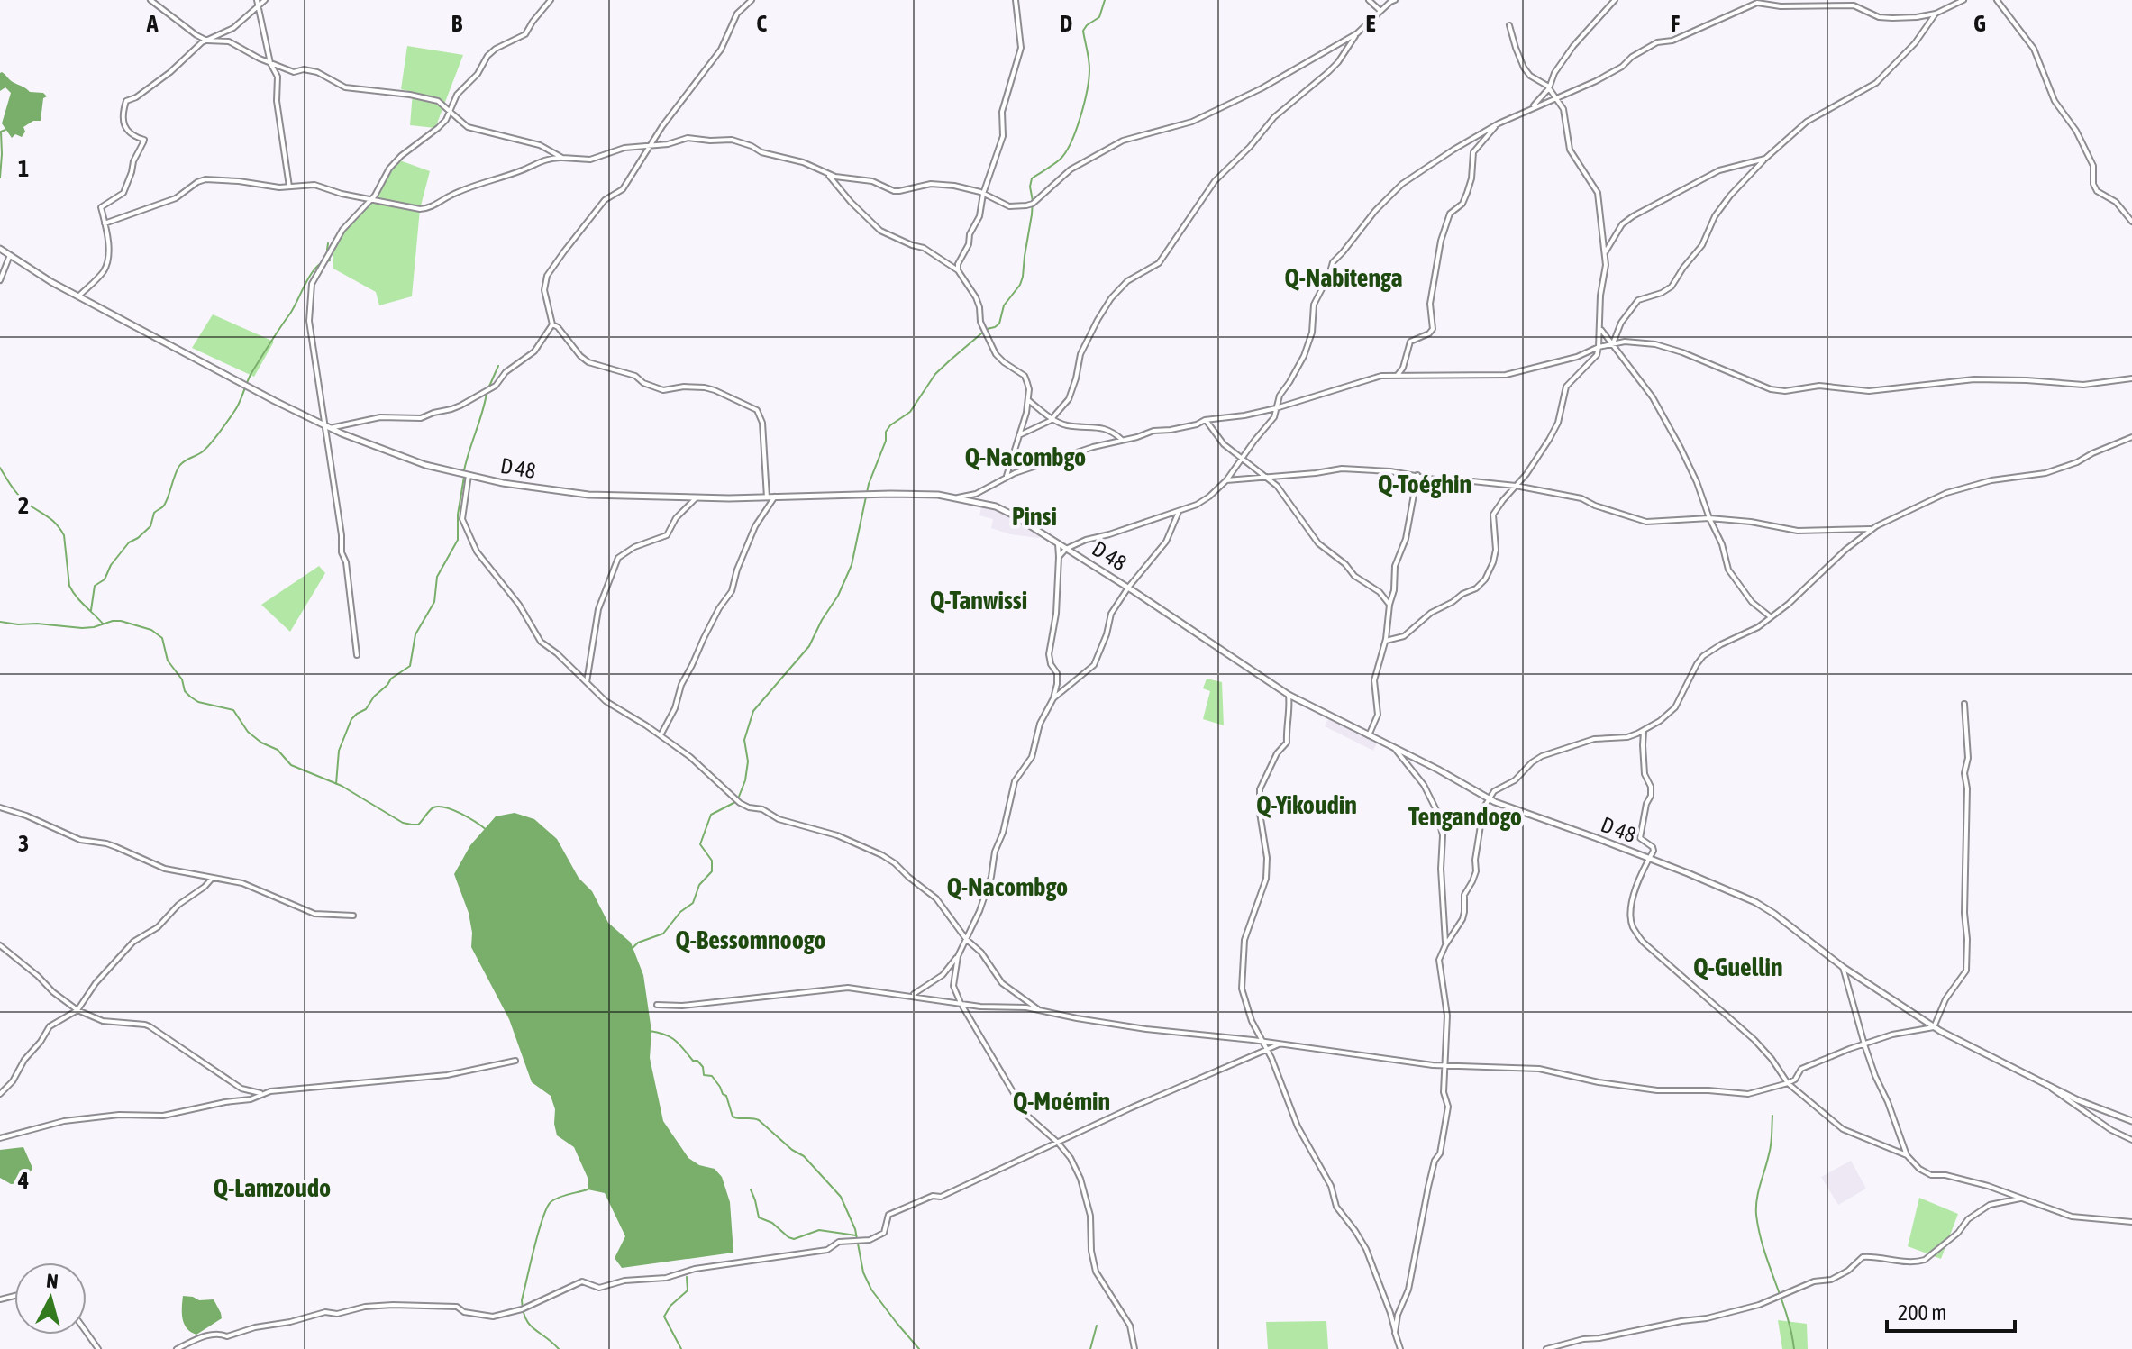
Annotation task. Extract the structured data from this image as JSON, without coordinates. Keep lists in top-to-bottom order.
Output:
{
  "streets": {
    "street": ["D 48"]
  },
  "districts": [
    "Q-Nabitenga",
    "Q-Nacombgo",
    "Q-Toéghin",
    "Pinsi",
    "Q-Tanwissi",
    "Q-Yikoudin",
    "Tengandogo",
    "Q-Nacombgo",
    "Q-Bessomnoogo",
    "Q-Guellin",
    "Q-Moémin",
    "Q-Lamzoudo"
  ],
  "scale_bar": "200 m",
  "north": "top",
  "grid": {
    "columns": [
      "A",
      "B",
      "C",
      "D",
      "E",
      "F",
      "G"
    ],
    "rows": [
      "1",
      "2",
      "3",
      "4"
    ]
  }
}
